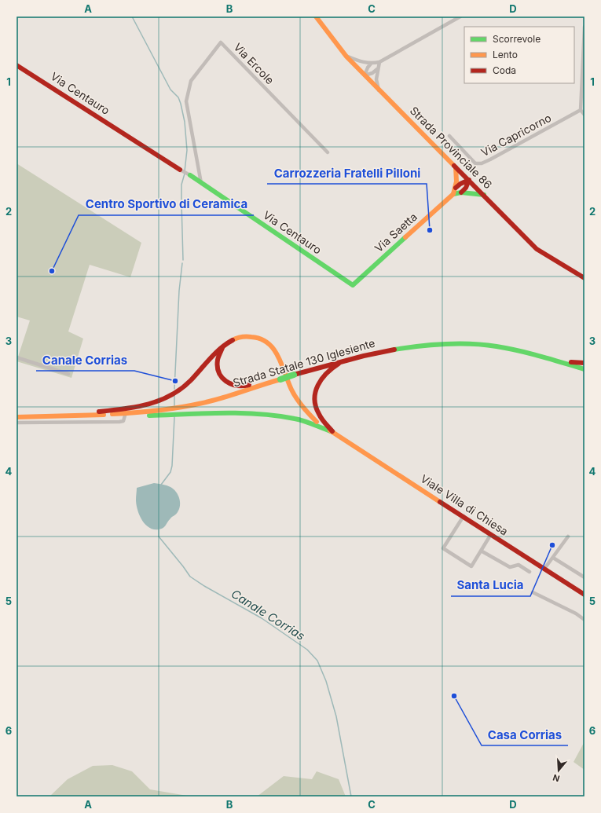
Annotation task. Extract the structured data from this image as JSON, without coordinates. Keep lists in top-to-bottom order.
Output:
{
  "streets": {
    "main road": [
      "Via Centauro",
      "Strada Provinciale 86",
      "Via Saetta",
      "Strada Statale 130 Iglesiente",
      "Viale Villa di Chiesa"
    ],
    "street": ["Via Ercole", "Via Capricorno"]
  },
  "crossings": [
    ["Via Ercole", "Via Centauro"],
    ["Via Centauro", "Via Saetta"],
    ["Strada Provinciale 86", "Via Saetta"]
  ],
  "water": ["Canale Corrias"],
  "places": [
    "Carrozzeria Fratelli Pilloni",
    "Centro Sportivo di Ceramica",
    "Canale Corrias",
    "Santa Lucia",
    "Casa Corrias"
  ],
  "legend": ["Scorrevole", "Lento", "Coda"],
  "north": "bottom",
  "grid": {
    "columns": [
      "A",
      "B",
      "C",
      "D"
    ],
    "rows": [
      "1",
      "2",
      "3",
      "4",
      "5",
      "6"
    ]
  }
}
